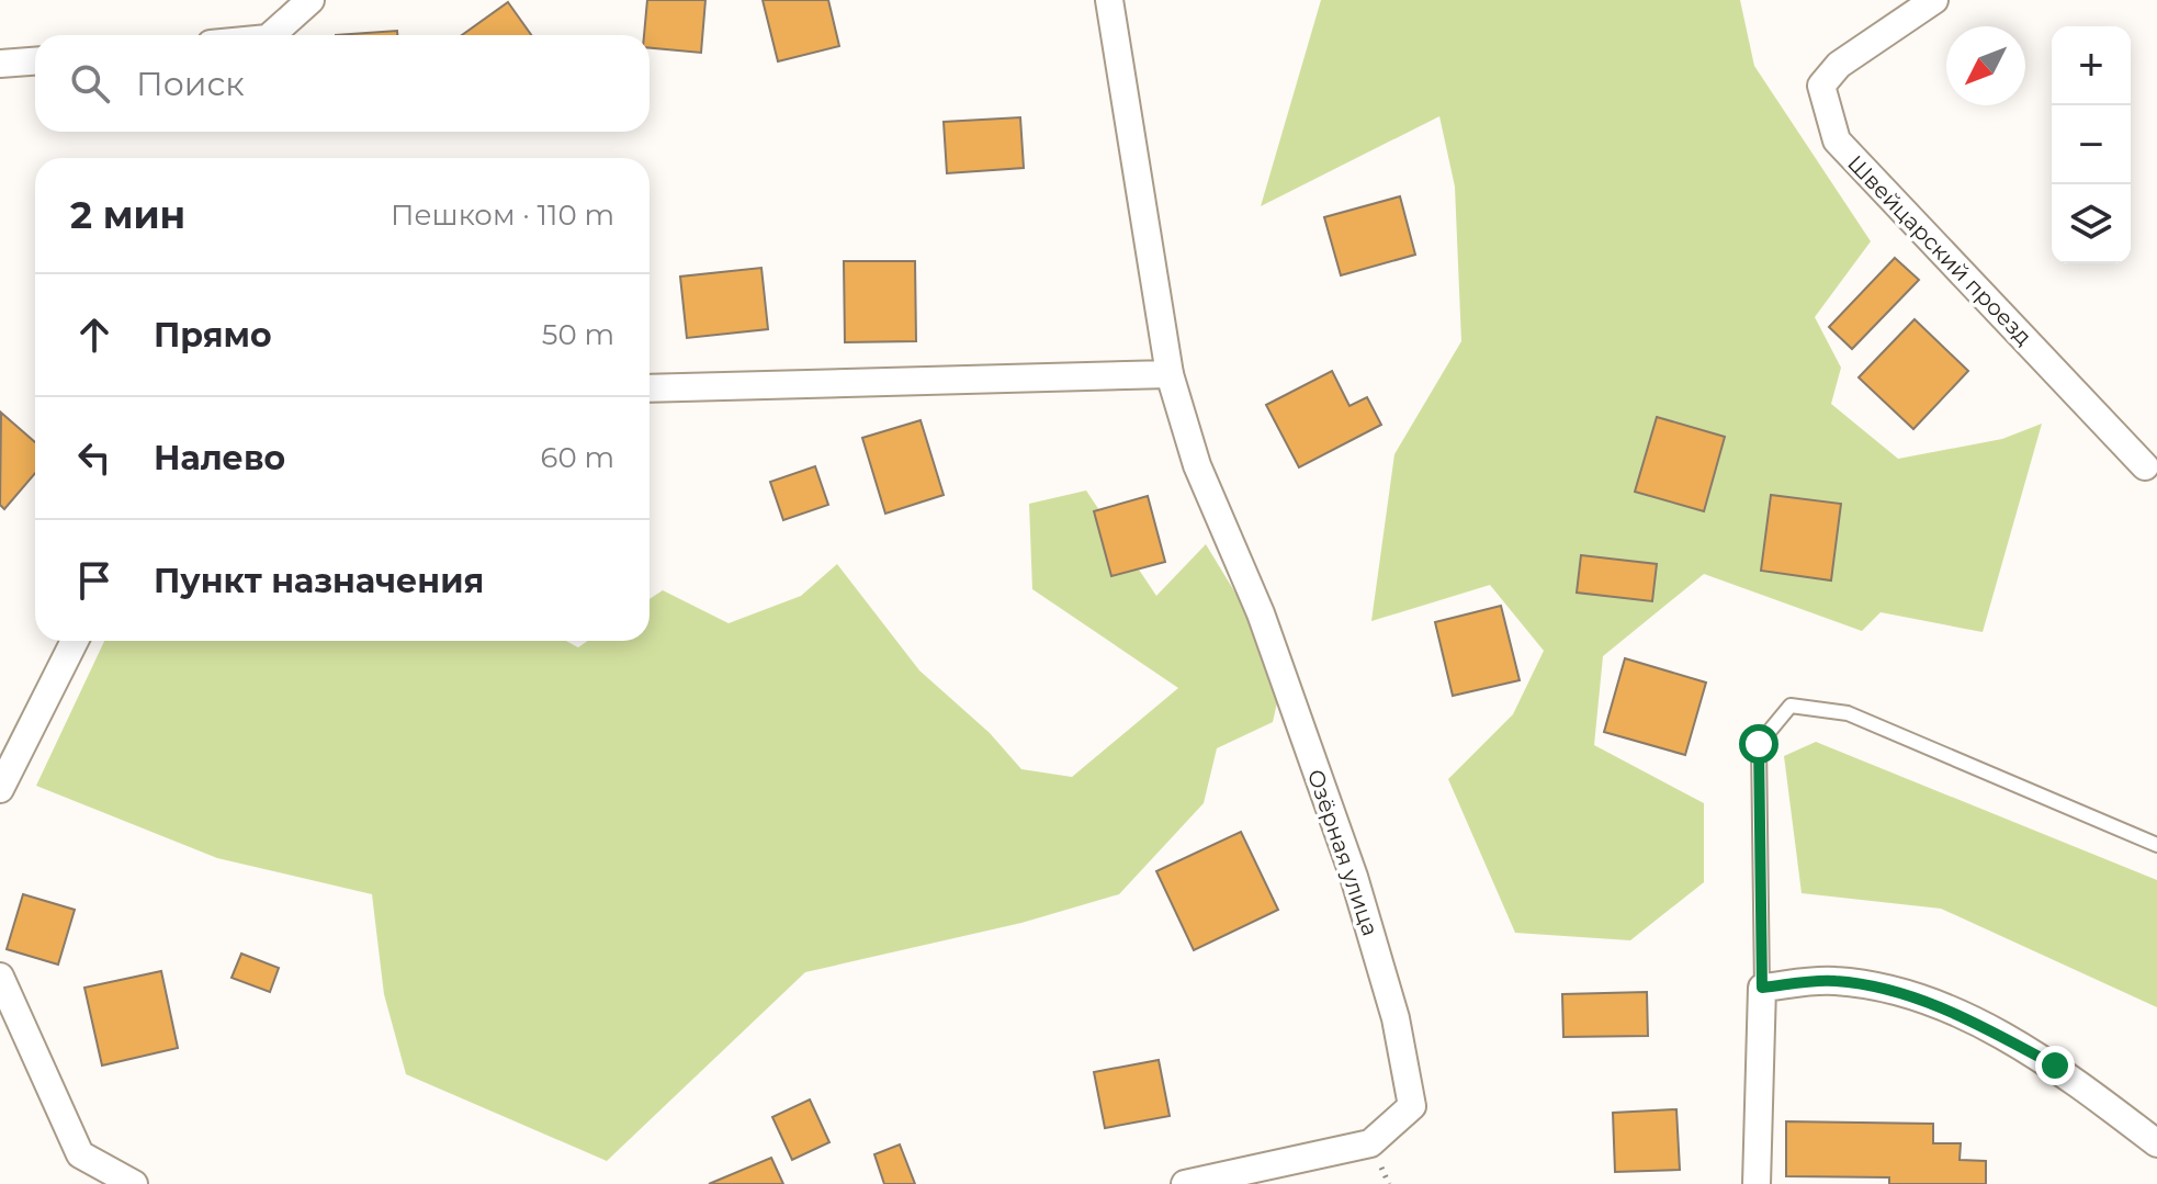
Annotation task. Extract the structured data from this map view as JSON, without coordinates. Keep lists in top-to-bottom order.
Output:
{
  "streets": {
    "street": ["Швейцарский проезд", "Озёрная улица"]
  },
  "north": "bottom left",
  "page": {
    "map_buttons": ["+", "−"],
    "search": "Поиск",
    "heading": ["2 мин", "Пешком · 110 m"],
    "list": [
      ["Прямо", "50 m"],
      ["Налево", "60 m"],
      "Пункт назначения"
    ]
  }
}
